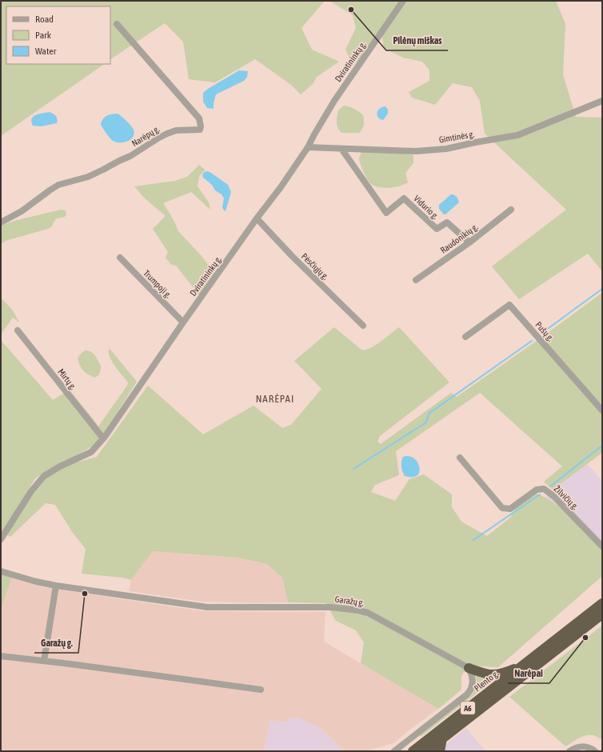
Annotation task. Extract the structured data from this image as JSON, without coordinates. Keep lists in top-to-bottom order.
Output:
{
  "streets": {
    "highway": ["Plento g.", "A6"],
    "street": [
      "Dviratininkų g.",
      "Narėpų g.",
      "Gimtinės g.",
      "Vidurio g.",
      "Raudonikių g.",
      "Pėsčiųjų g.",
      "Trumpoji g.",
      "Pušų g.",
      "Mirtų g.",
      "Žilvičių g.",
      "Garažų g."
    ]
  },
  "crossings": [
    ["Dviratininkų g.", "Gimtinės g."],
    ["Dviratininkų g.", "Pėsčiųjų g."],
    ["Dviratininkų g.", "Trumpoji g."],
    ["Dviratininkų g.", "Mirtų g."],
    ["Gimtinės g.", "Vidurio g."],
    ["Vidurio g.", "Raudonikių g."]
  ],
  "districts": ["NARĖPAI"],
  "places": ["Pilėnų miškas", "Garažų g.", "Narėpai"],
  "legend": ["Road", "Park", "Water"]
}
